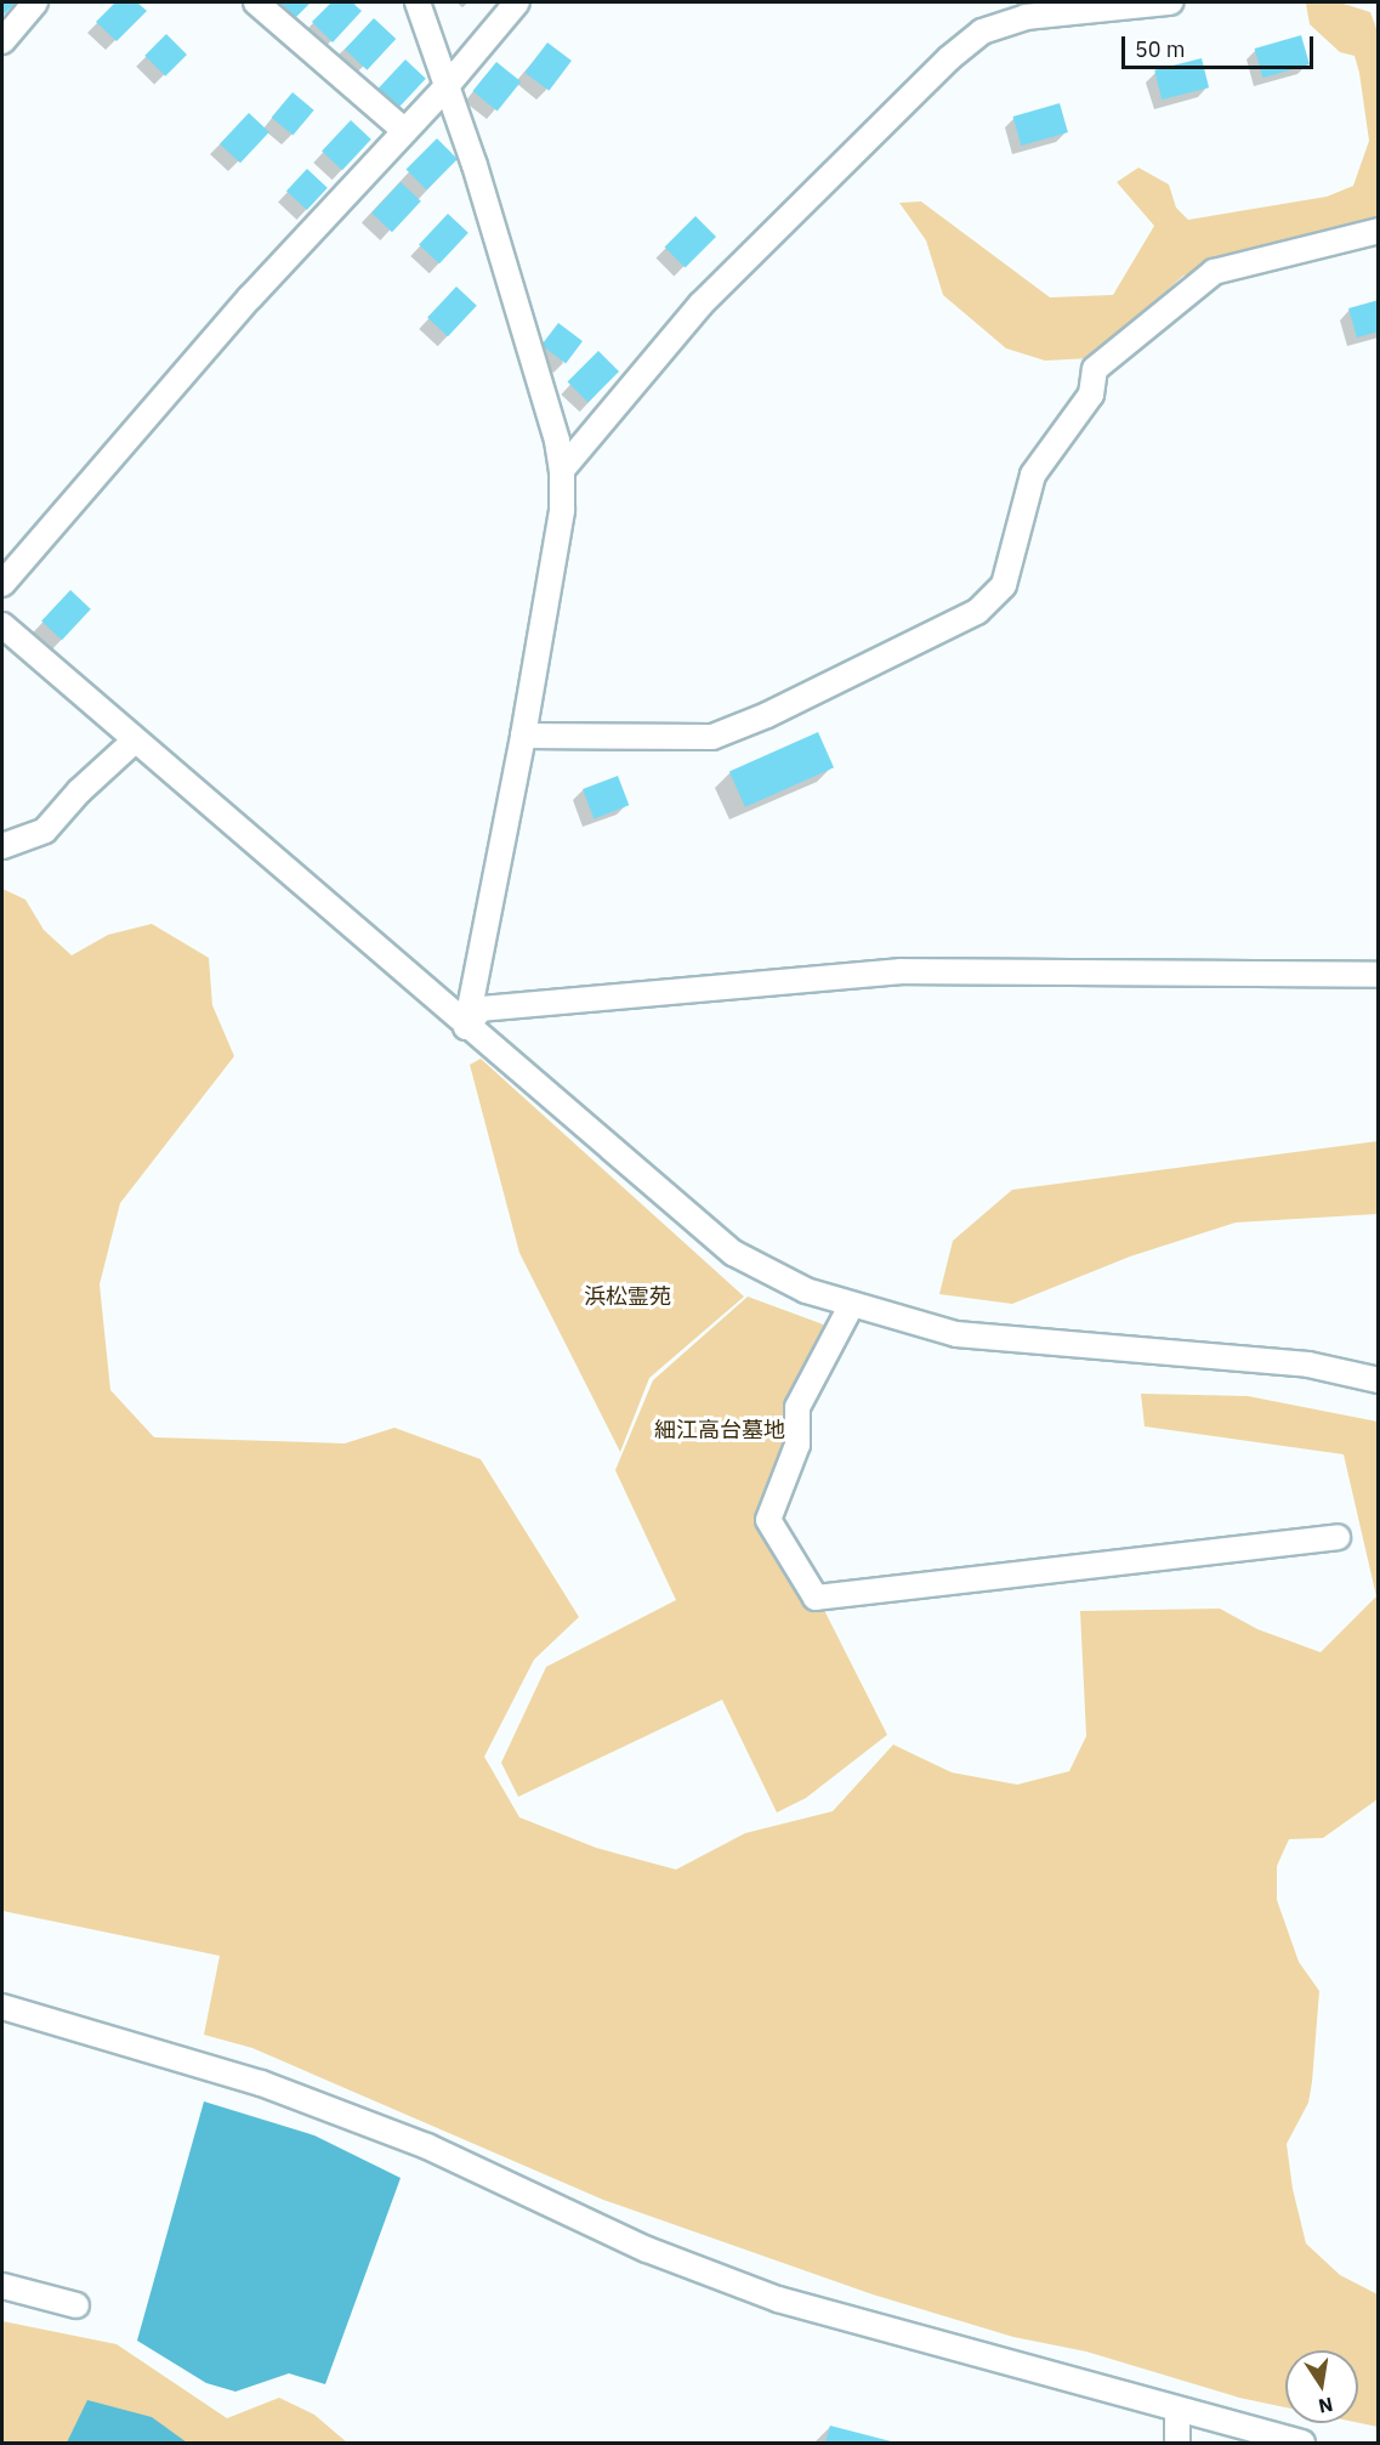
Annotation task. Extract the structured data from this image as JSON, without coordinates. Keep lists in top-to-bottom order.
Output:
{
  "parks": ["浜松霊苑", "細江高台墓地"],
  "scale_bar": "50 m",
  "north": "bottom"
}
